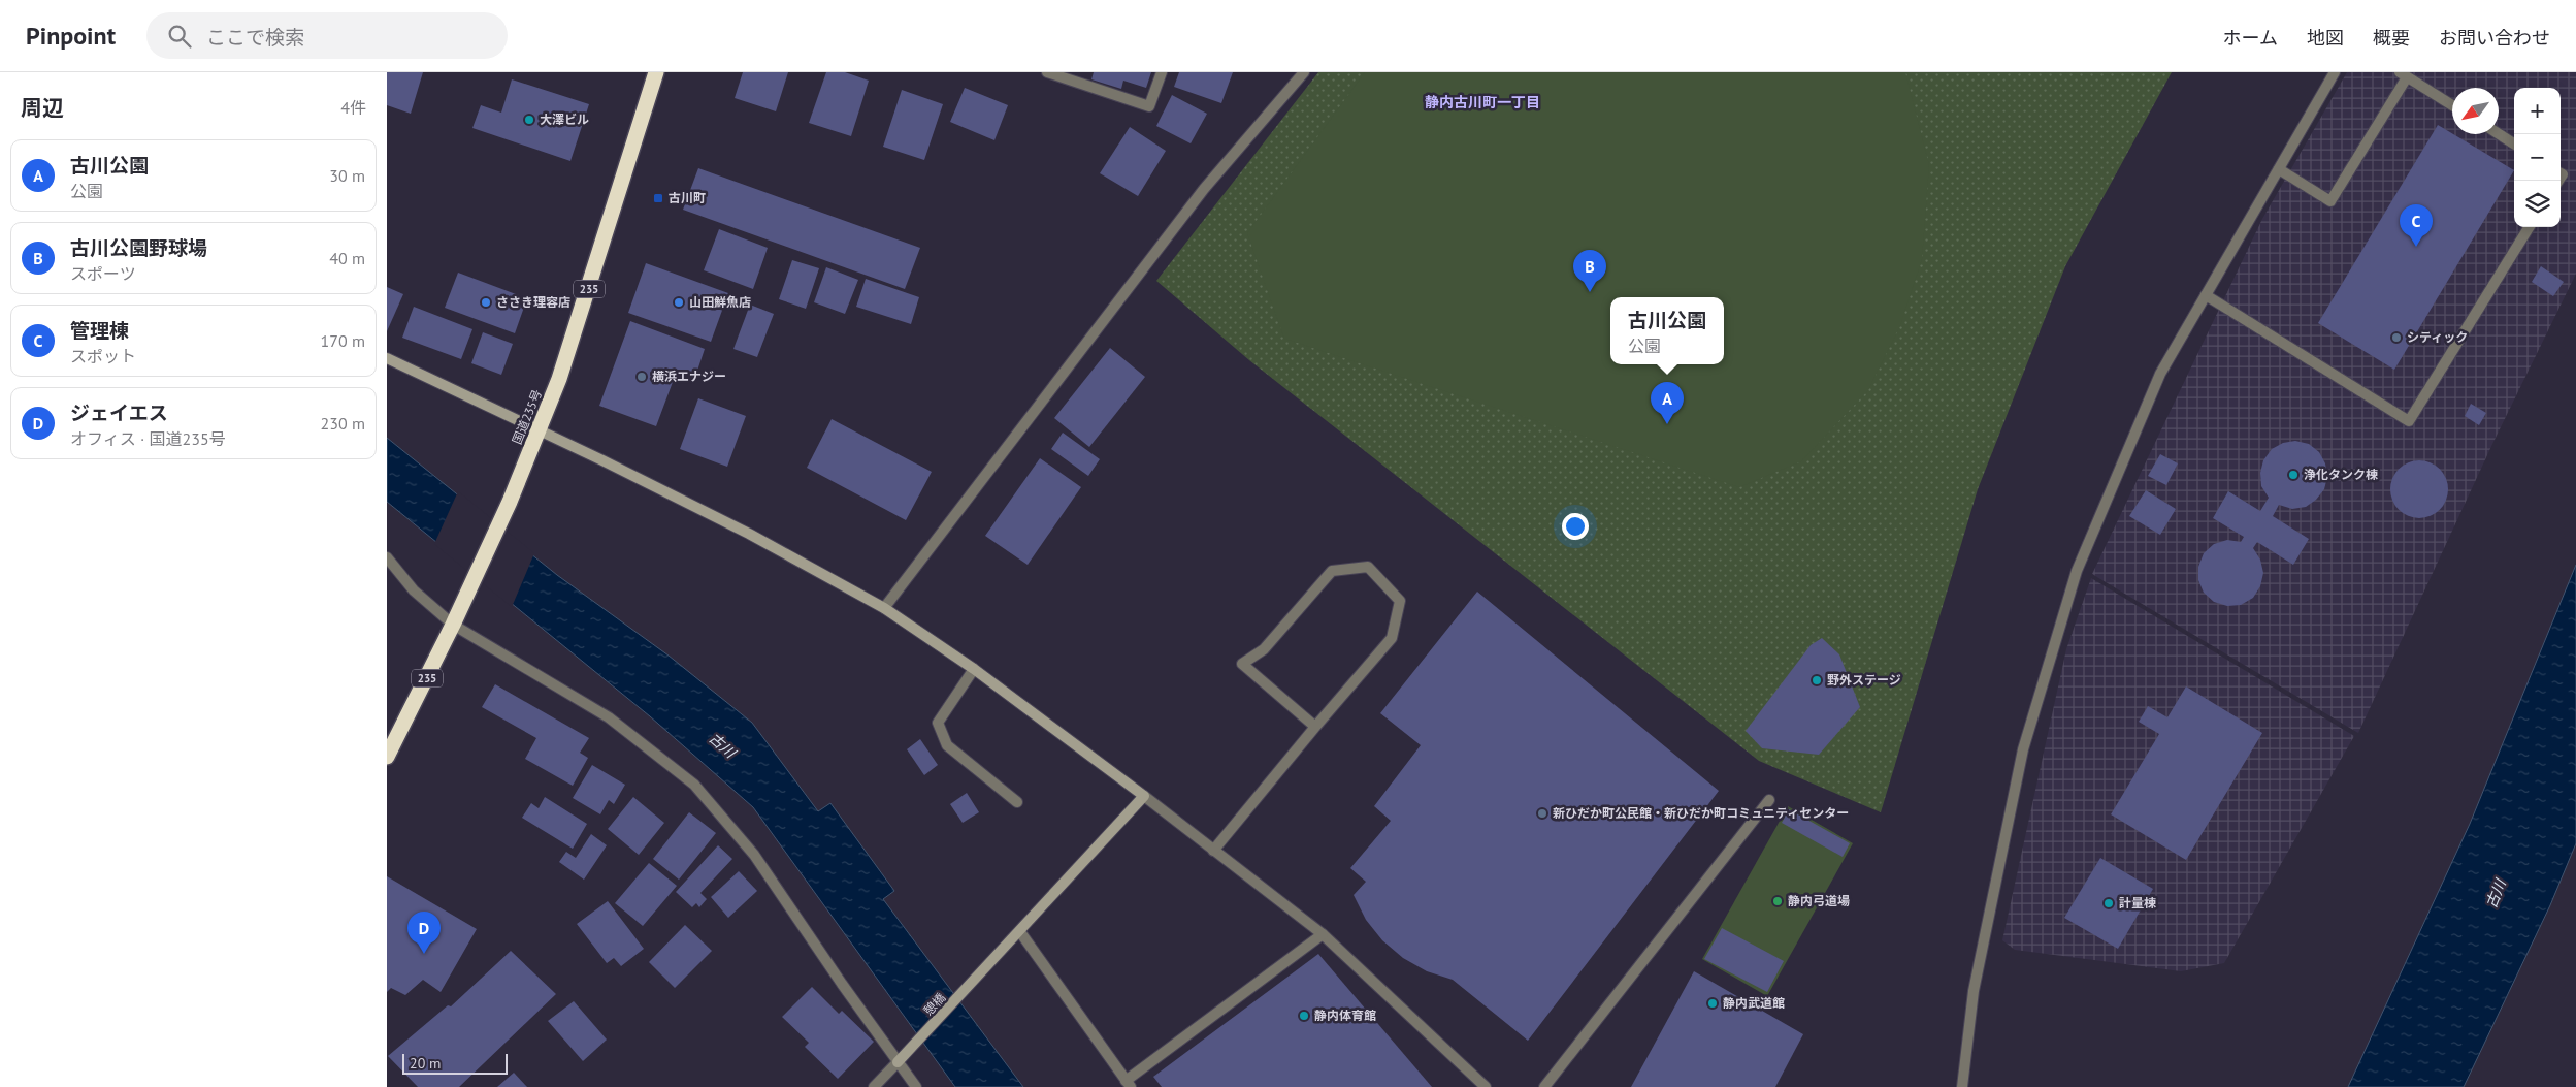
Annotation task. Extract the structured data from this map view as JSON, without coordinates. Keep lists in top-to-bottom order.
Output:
{
  "streets": {
    "highway": ["235", "国道235号"],
    "street": ["憩橋"]
  },
  "districts": ["静内古川町一丁目"],
  "water": ["古川"],
  "places": {
    "other": [
      "大澤ビル",
      "ささき理容店",
      "山田鮮魚店",
      "シティック",
      "横浜エナジー",
      "浄化タンク棟",
      "野外ステージ",
      "新ひだか町公民館・新ひだか町コミュニティセンター",
      "静内弓道場",
      "計量棟",
      "静内武道館",
      "静内体育館"
    ],
    "transit": ["古川町"]
  },
  "scale_bar": "20 m",
  "north": "bottom left",
  "page": {
    "header": "Pinpoint",
    "search": "ここで検索",
    "nav": [
      "ホーム",
      "地図",
      "概要",
      "お問い合わせ"
    ],
    "heading": ["周辺", "4件"],
    "map_buttons": ["+", "−"],
    "list": [
      {
        "mark": "A",
        "name": "古川公園",
        "note": "公園",
        "value": "30 m"
      },
      {
        "mark": "B",
        "name": "古川公園野球場",
        "note": "スポーツ",
        "value": "40 m"
      },
      {
        "mark": "C",
        "name": "管理棟",
        "note": "スポット",
        "value": "170 m"
      },
      {
        "mark": "D",
        "name": "ジェイエス",
        "note": "オフィス · 国道235号",
        "value": "230 m"
      }
    ],
    "pins": [
      "C",
      "B",
      "A",
      "D"
    ],
    "popup": ["古川公園", "公園"],
    "scale": "20 m"
  }
}
